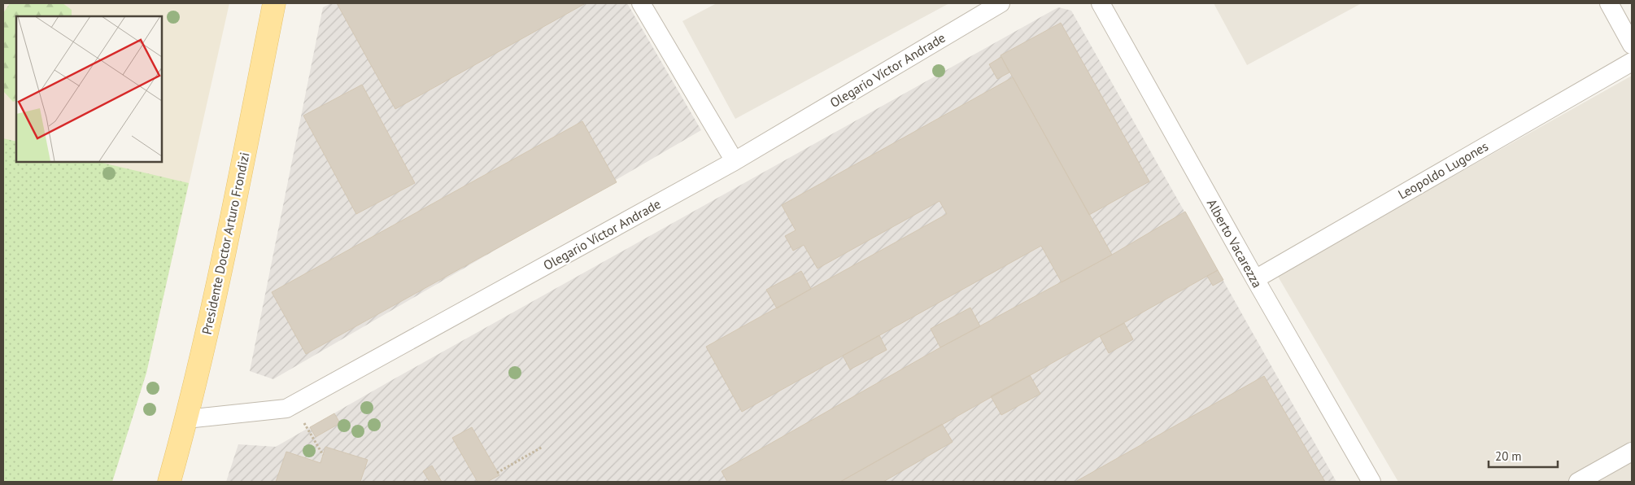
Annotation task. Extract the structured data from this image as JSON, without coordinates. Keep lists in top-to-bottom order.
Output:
{
  "streets": {
    "main road": ["Presidente Doctor Arturo Frondizi"],
    "street": ["Olegario Víctor Andrade", "Leopoldo Lugones", "Alberto Vacarezza"]
  },
  "crossings": [
    ["Olegario Víctor Andrade", "Presidente Doctor Arturo Frondizi"],
    ["Leopoldo Lugones", "Alberto Vacarezza"]
  ],
  "scale_bar": "20 m"
}
